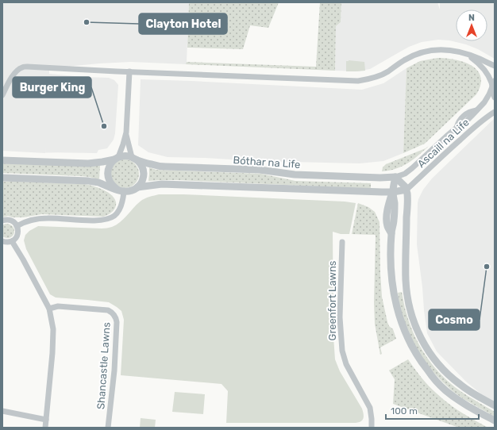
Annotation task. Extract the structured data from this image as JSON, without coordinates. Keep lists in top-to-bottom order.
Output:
{
  "streets": {
    "street": [
      "Ascaill na Life",
      "Bóthar na Life",
      "Greenfort Lawns",
      "Shancastle Lawns"
    ]
  },
  "crossings": [
    ["Ascaill na Life", "Bóthar na Life"]
  ],
  "places": ["Clayton Hotel", "Burger King", "Cosmo"],
  "scale_bar": "100 m",
  "north": "top"
}
